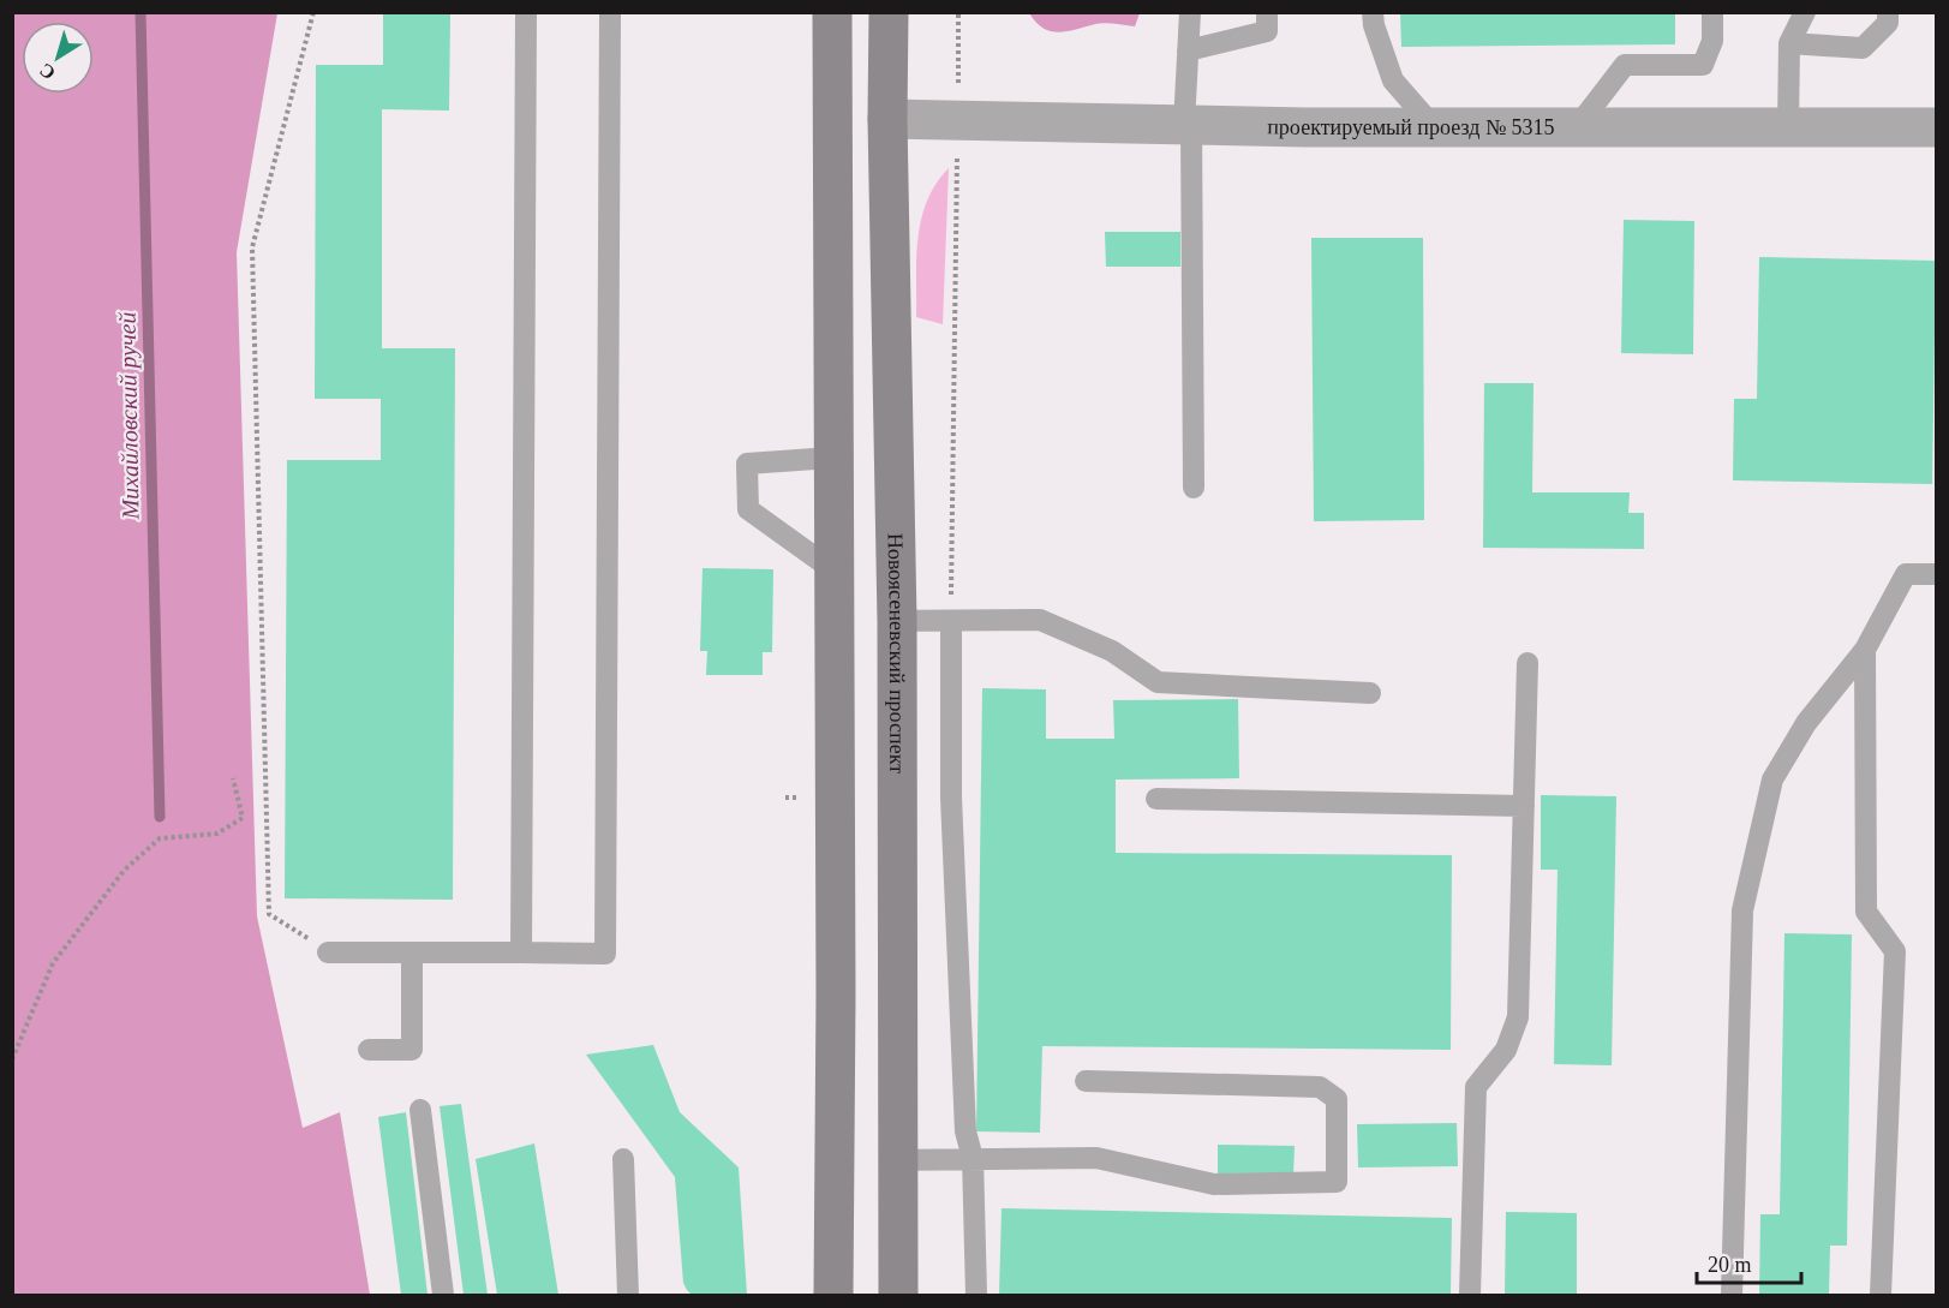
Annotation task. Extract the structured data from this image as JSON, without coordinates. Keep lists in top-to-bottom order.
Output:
{
  "streets": {
    "main road": ["Новоясеневский проспект"],
    "street": ["проектируемый проезд № 5315"]
  },
  "crossings": [
    ["проектируемый проезд № 5315", "Новоясеневский проспект"]
  ],
  "water": ["Михайловский ручей"],
  "scale_bar": "20 m",
  "north": "bottom left"
}
